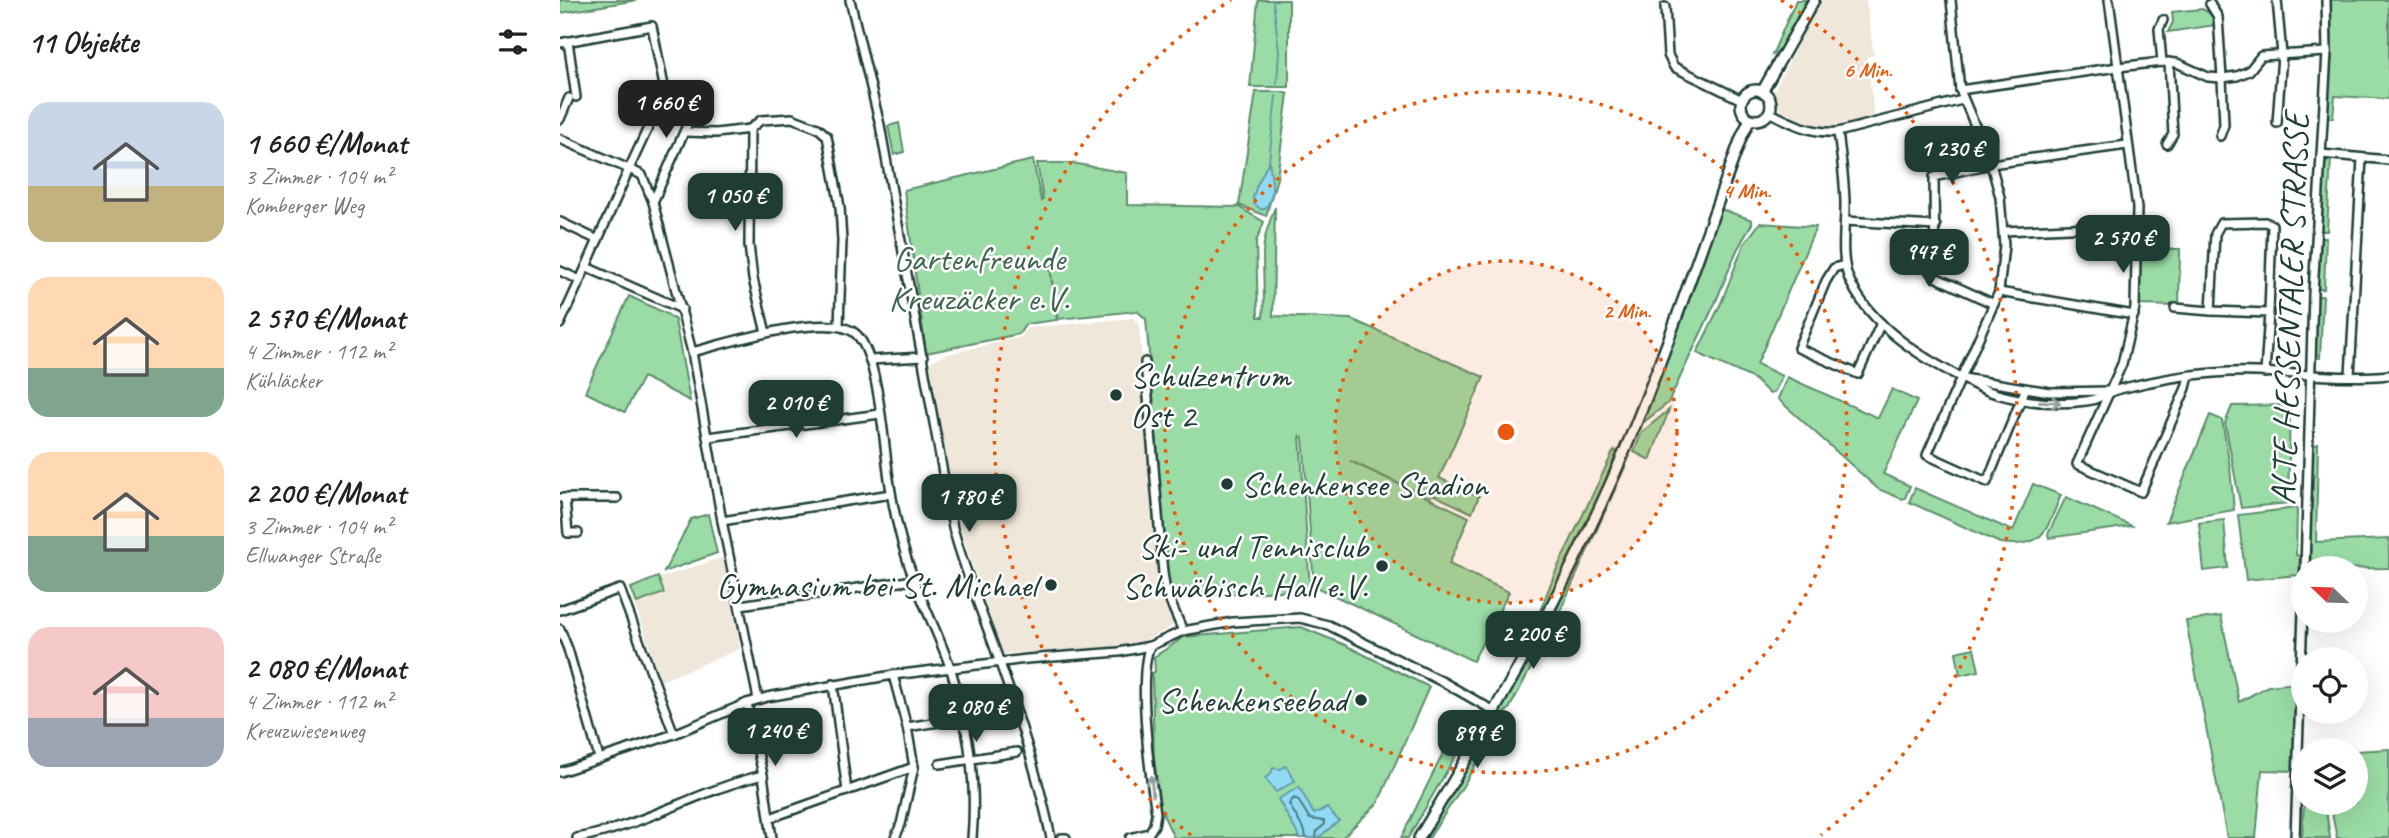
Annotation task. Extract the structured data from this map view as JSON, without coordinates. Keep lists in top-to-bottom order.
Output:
{
  "streets": {
    "street": ["ALTE HESSENTALER STRASSE"]
  },
  "parks": ["Gartenfreunde Kreuzäcker e.V."],
  "places": [
    "Schulzentrum Ost 2",
    "Schenkensee Stadion",
    "Ski- und Tennisclub Schwäbisch Hall e.V.",
    "Gymnasium bei St. Michael",
    "Schenkenseebad"
  ],
  "north": "top left",
  "page": {
    "heading": "11 Objekte",
    "price": [
      "1 660 €",
      "1 230 €",
      "1 050 €",
      "2 570 €",
      "947 €",
      "2 010 €",
      "1 780 €",
      "2 200 €",
      "2 080 €",
      "1 240 €",
      "899 €"
    ],
    "list": [
      {
        "name": "1 660 €/Monat",
        "note": "3 Zimmer · 104 m² · Komberger Weg"
      },
      {
        "name": "2 570 €/Monat",
        "note": "4 Zimmer · 112 m² · Kühläcker"
      },
      {
        "name": "2 200 €/Monat",
        "note": "3 Zimmer · 104 m² · Ellwanger Straße"
      },
      {
        "name": "2 080 €/Monat",
        "note": "4 Zimmer · 112 m² · Kreuzwiesenweg"
      }
    ]
  },
  "rings": ["6 Min.", "4 Min.", "2 Min."]
}
